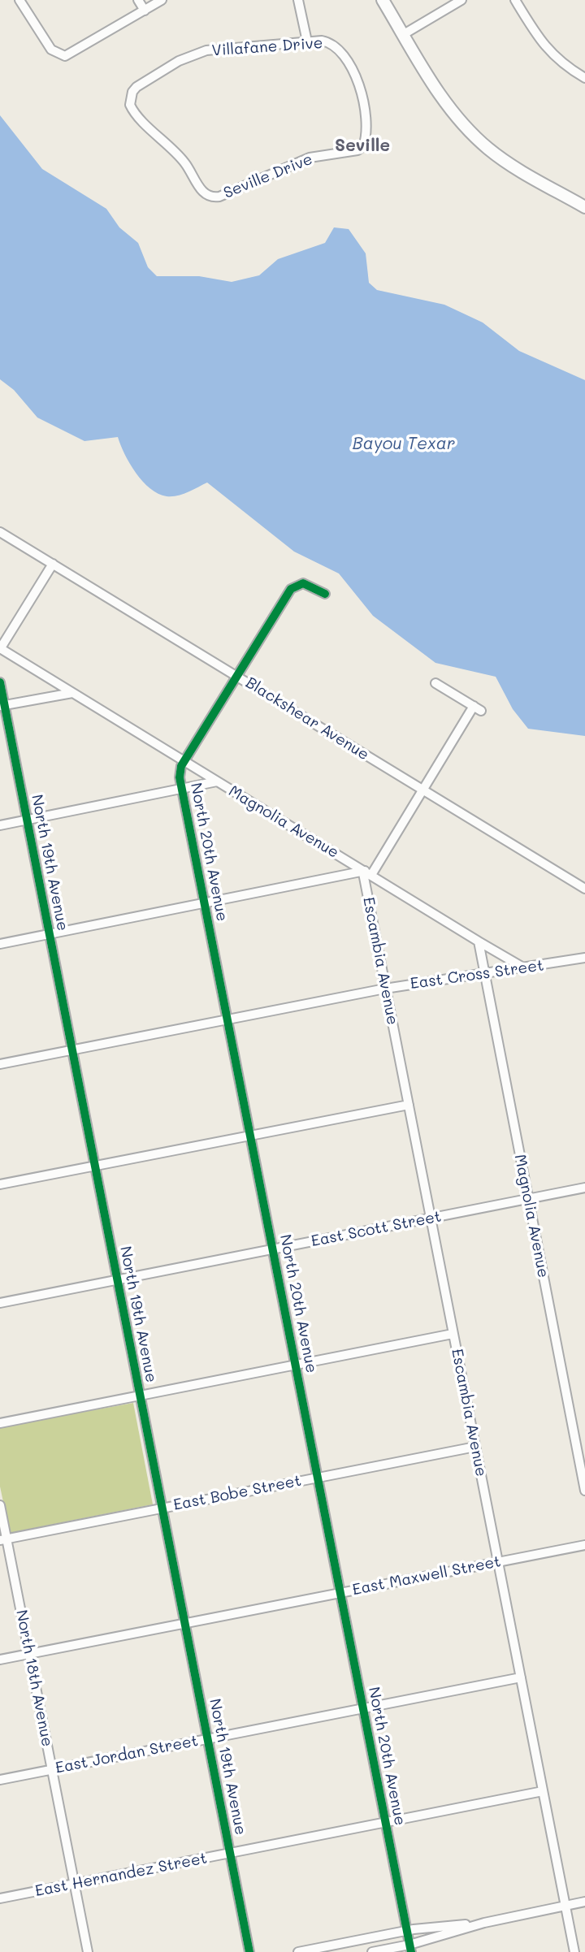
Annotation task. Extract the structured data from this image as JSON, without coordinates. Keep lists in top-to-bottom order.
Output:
{
  "streets": {
    "street": [
      "Villafane Drive",
      "Seville Drive",
      "Blackshear Avenue",
      "Magnolia Avenue",
      "North 20th Avenue",
      "North 19th Avenue",
      "Escambia Avenue",
      "East Cross Street",
      "East Scott Street",
      "East Bobe Street",
      "East Maxwell Street",
      "North 18th Avenue",
      "East Jordan Street",
      "East Hernandez Street"
    ]
  },
  "crossings": [
    ["Villafane Drive", "Seville Drive"],
    ["Blackshear Avenue", "North 20th Avenue"],
    ["Blackshear Avenue", "Escambia Avenue"],
    ["Magnolia Avenue", "North 20th Avenue"],
    ["Magnolia Avenue", "Escambia Avenue"],
    ["Magnolia Avenue", "East Cross Street"],
    ["Magnolia Avenue", "East Scott Street"],
    ["North 20th Avenue", "East Cross Street"],
    ["North 20th Avenue", "East Scott Street"],
    ["North 20th Avenue", "East Bobe Street"],
    ["North 20th Avenue", "East Maxwell Street"],
    ["North 20th Avenue", "East Jordan Street"],
    ["North 20th Avenue", "East Hernandez Street"],
    ["North 19th Avenue", "East Cross Street"],
    ["North 19th Avenue", "East Scott Street"],
    ["North 19th Avenue", "East Bobe Street"],
    ["North 19th Avenue", "East Maxwell Street"],
    ["North 19th Avenue", "East Jordan Street"],
    ["North 19th Avenue", "East Hernandez Street"],
    ["Escambia Avenue", "East Cross Street"],
    ["Escambia Avenue", "East Scott Street"],
    ["Escambia Avenue", "East Bobe Street"],
    ["Escambia Avenue", "East Maxwell Street"],
    ["Escambia Avenue", "East Jordan Street"],
    ["Escambia Avenue", "East Hernandez Street"],
    ["East Bobe Street", "North 18th Avenue"],
    ["East Maxwell Street", "North 18th Avenue"],
    ["North 18th Avenue", "East Jordan Street"],
    ["North 18th Avenue", "East Hernandez Street"]
  ],
  "districts": ["Seville"],
  "water": ["Bayou Texar"]
}
